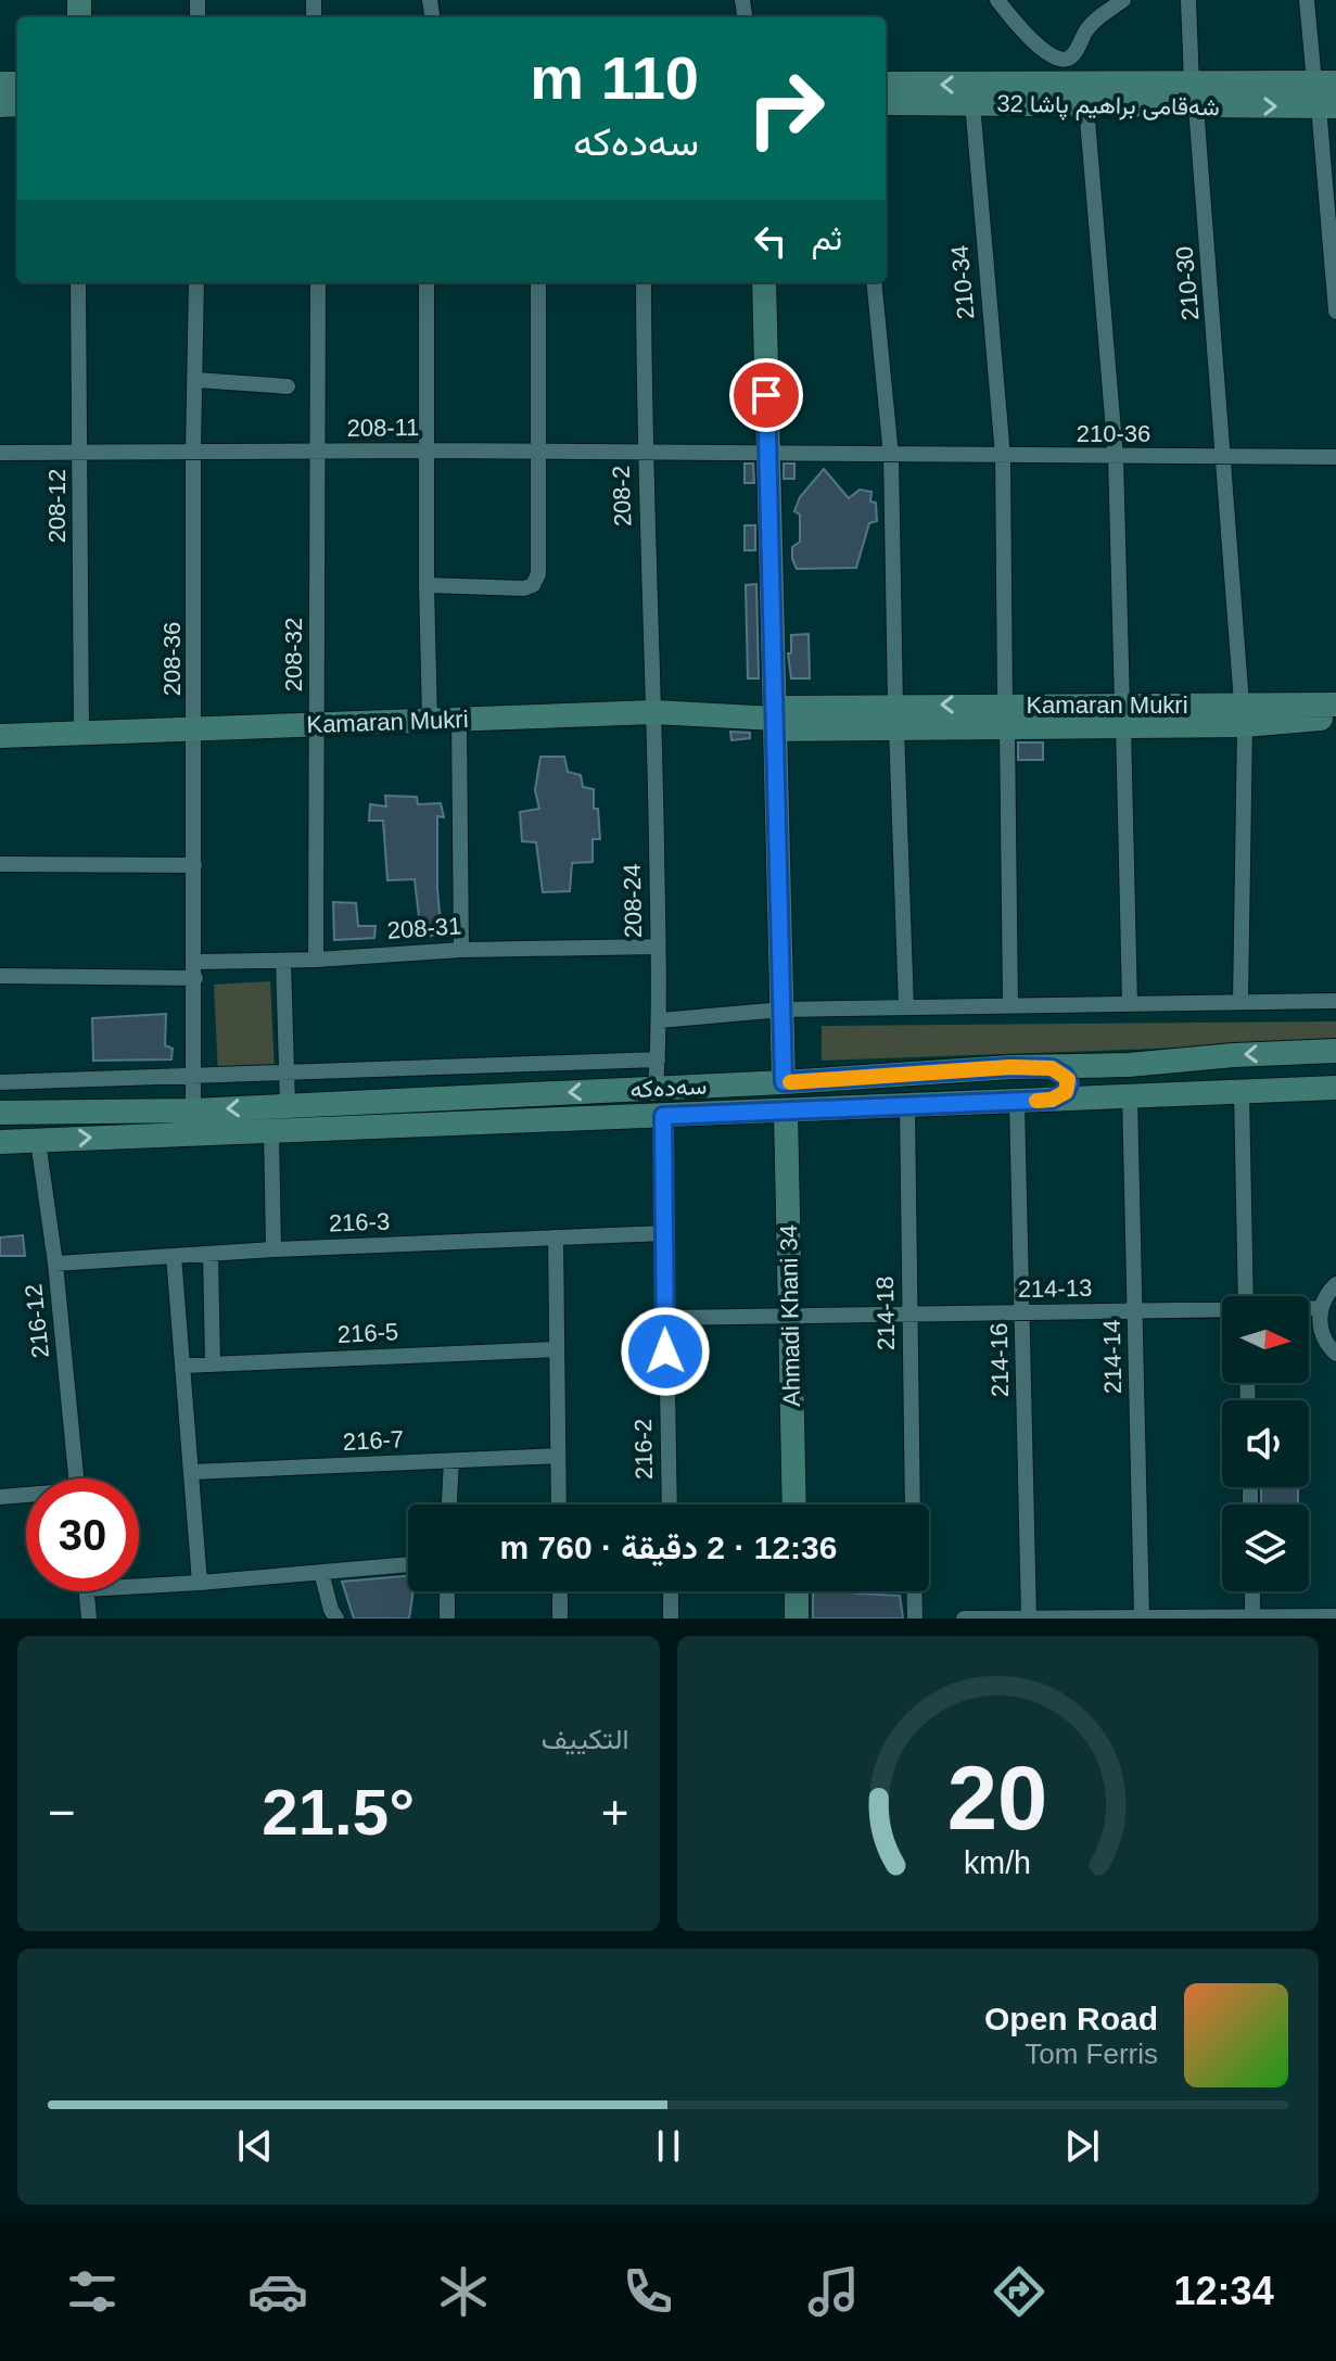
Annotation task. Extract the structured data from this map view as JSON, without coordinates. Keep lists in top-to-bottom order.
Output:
{
  "streets": {
    "main road": [
      "شەقامی براهیم پاشا 32",
      "Kamaran Mukri",
      "سەدەکە",
      "Ahmadi Khani 34"
    ],
    "street": [
      "210-34",
      "210-30",
      "208-11",
      "210-36",
      "208-2",
      "208-12",
      "208-32",
      "208-36",
      "208-24",
      "208-31",
      "216-3",
      "214-13",
      "214-18",
      "216-12",
      "216-5",
      "214-14",
      "214-16",
      "216-7",
      "216-2"
    ]
  },
  "crossings": [
    ["شەقامی براهیم پاشا 32", "210-34"],
    ["شەقامی براهیم پاشا 32", "210-30"],
    ["210-34", "210-36"],
    ["210-34", "Kamaran Mukri"],
    ["210-30", "210-36"],
    ["210-30", "Kamaran Mukri"],
    ["208-11", "210-36"],
    ["208-11", "208-2"],
    ["208-11", "208-12"],
    ["208-11", "208-32"],
    ["208-11", "208-36"],
    ["208-2", "Kamaran Mukri"],
    ["208-2", "208-24"],
    ["208-12", "Kamaran Mukri"],
    ["208-32", "Kamaran Mukri"],
    ["208-32", "208-31"],
    ["208-36", "Kamaran Mukri"],
    ["208-36", "208-31"],
    ["208-36", "سەدەکە"],
    ["Kamaran Mukri", "208-24"],
    ["208-24", "208-31"],
    ["208-24", "سەدەکە"],
    ["سەدەکە", "214-18"],
    ["سەدەکە", "Ahmadi Khani 34"],
    ["سەدەکە", "216-12"],
    ["سەدەکە", "214-14"],
    ["سەدەکە", "214-16"],
    ["سەدەکە", "216-2"],
    ["216-3", "216-12"],
    ["216-3", "216-2"],
    ["214-13", "214-18"],
    ["214-13", "Ahmadi Khani 34"],
    ["214-13", "214-14"],
    ["214-13", "214-16"],
    ["214-13", "216-2"]
  ],
  "north": "right",
  "page": {
    "turn": ["110 m", "سەدەکە"],
    "then": "ثم",
    "limit": "30",
    "trip": "12:36 · 2 دقيقة · 760 m",
    "tile": "التكييف",
    "heat": ["−", "21.5°", "+"],
    "song": ["Open Road", "Tom Ferris"],
    "tabs": "12:34",
    "gauge": ["20", "km/h"]
  }
}
